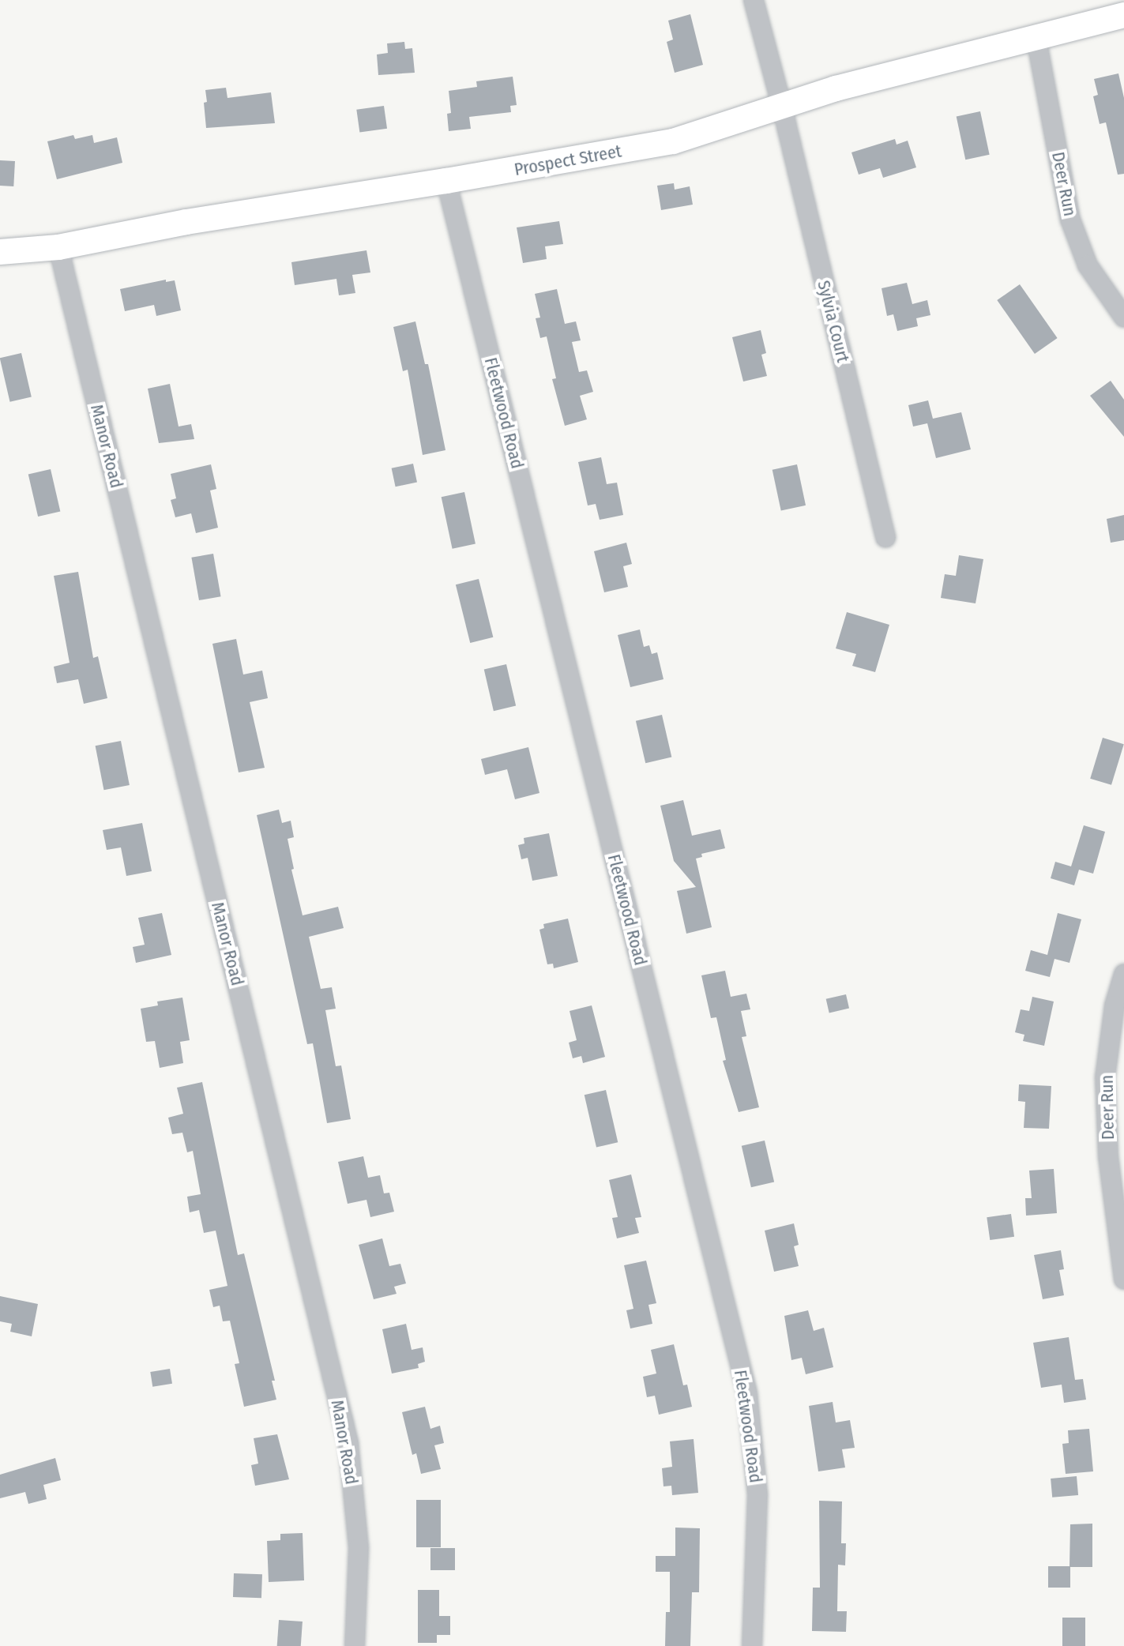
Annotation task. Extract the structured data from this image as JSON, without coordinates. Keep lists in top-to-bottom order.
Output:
{
  "streets": {
    "street": [
      "Prospect Street",
      "Deer Run",
      "Sylvia Court",
      "Fleetwood Road",
      "Manor Road"
    ]
  },
  "crossings": [
    ["Prospect Street", "Deer Run"],
    ["Prospect Street", "Sylvia Court"],
    ["Prospect Street", "Fleetwood Road"],
    ["Prospect Street", "Manor Road"]
  ]
}
